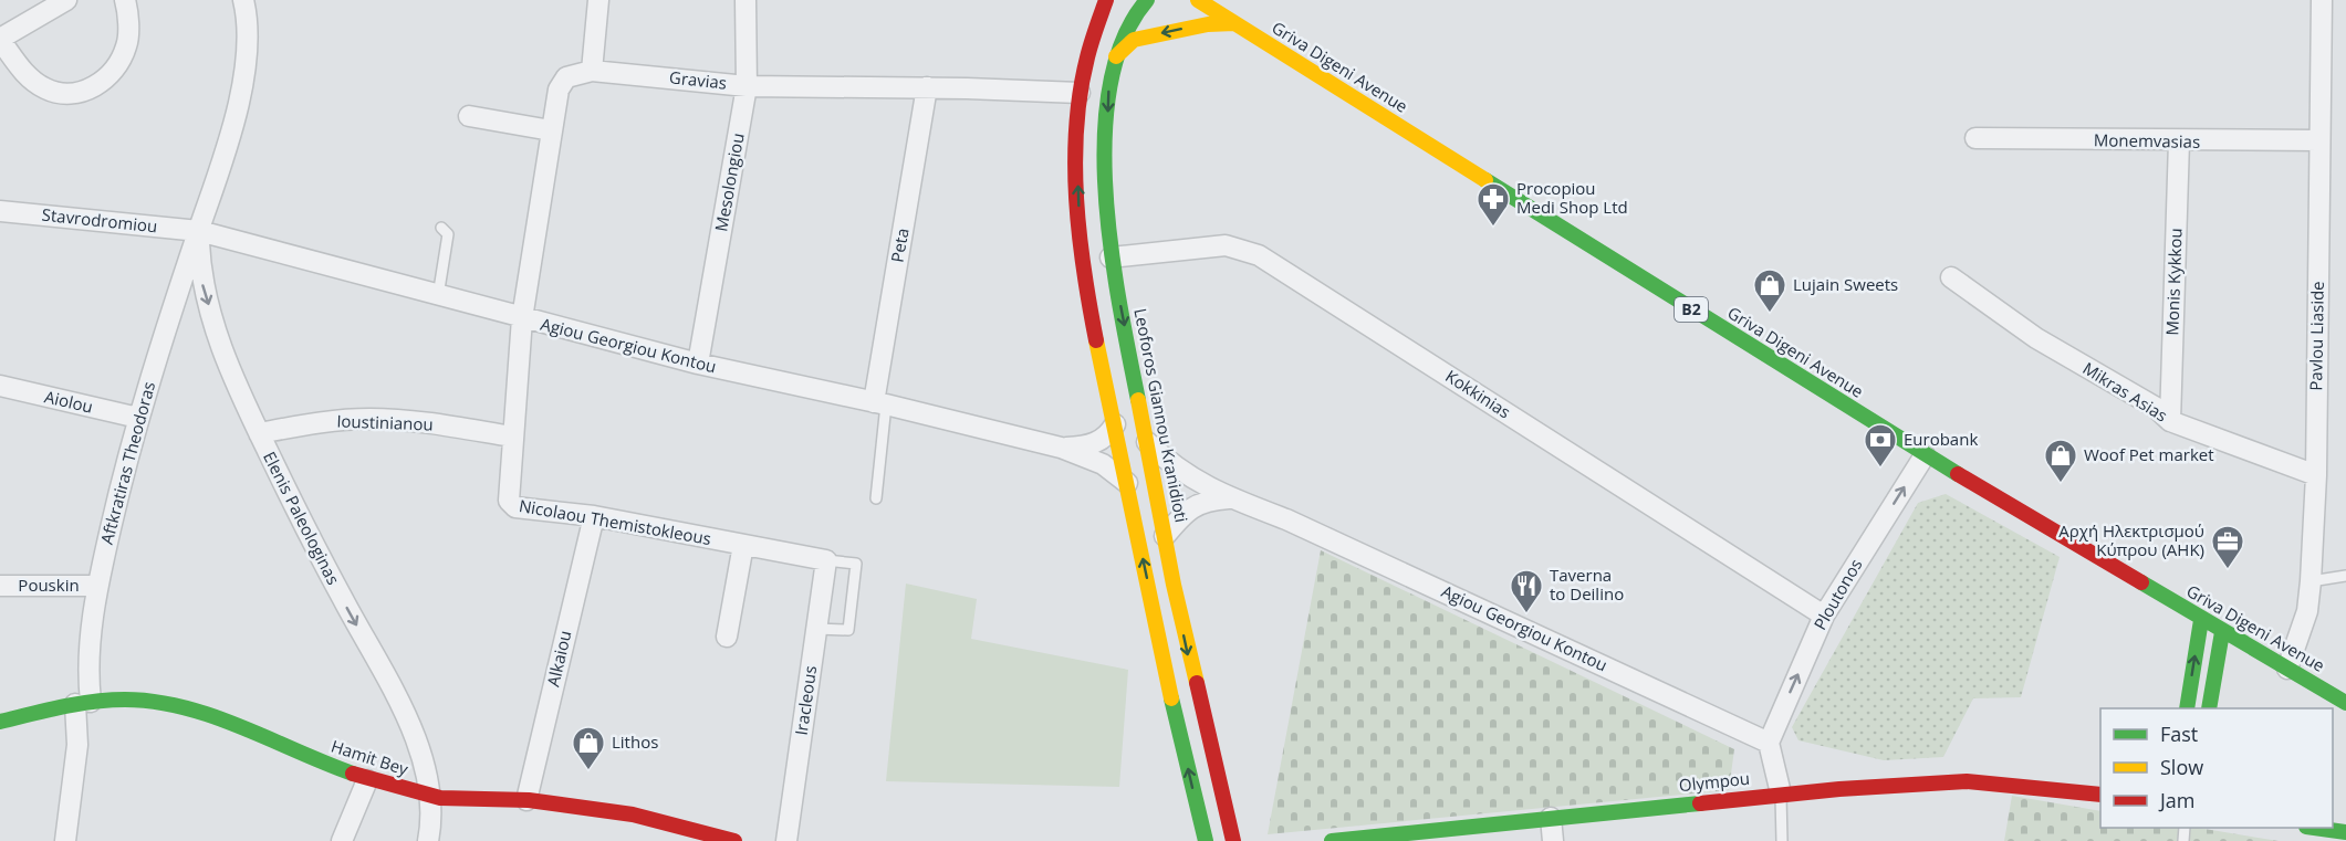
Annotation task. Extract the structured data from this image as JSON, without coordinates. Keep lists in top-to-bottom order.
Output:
{
  "streets": {
    "main road": [
      "Griva Digeni Avenue",
      "B2",
      "Leoforos Giannou Kranidioti",
      "Hamit Bey",
      "Olympou"
    ],
    "street": [
      "Gravias",
      "Monemvasias",
      "Mesolongiou",
      "Stavrodromiou",
      "Peta",
      "Monis Kykkou",
      "Pavlou Liaside",
      "Agiou Georgiou Kontou",
      "Mikras Asias",
      "Kokkinias",
      "Aiolou",
      "Ioustinianou",
      "Aftkratiras Theodoras",
      "Elenis Paleologinas",
      "Nicolaou Themistokleous",
      "Pouskin",
      "Ploutonos",
      "Alkaiou",
      "Iracleous"
    ]
  },
  "crossings": [
    ["Griva Digeni Avenue", "Pavlou Liaside"],
    ["Griva Digeni Avenue", "Ploutonos"],
    ["Gravias", "Mesolongiou"],
    ["Gravias", "Peta"],
    ["Gravias", "Agiou Georgiou Kontou"],
    ["Gravias", "Nicolaou Themistokleous"],
    ["Monemvasias", "Monis Kykkou"],
    ["Monemvasias", "Pavlou Liaside"],
    ["Mesolongiou", "Agiou Georgiou Kontou"],
    ["Stavrodromiou", "Agiou Georgiou Kontou"],
    ["Stavrodromiou", "Aftkratiras Theodoras"],
    ["Stavrodromiou", "Elenis Paleologinas"],
    ["Peta", "Agiou Georgiou Kontou"],
    ["Monis Kykkou", "Mikras Asias"],
    ["Pavlou Liaside", "Mikras Asias"],
    ["Agiou Georgiou Kontou", "Leoforos Giannou Kranidioti"],
    ["Agiou Georgiou Kontou", "Aftkratiras Theodoras"],
    ["Agiou Georgiou Kontou", "Elenis Paleologinas"],
    ["Agiou Georgiou Kontou", "Nicolaou Themistokleous"],
    ["Agiou Georgiou Kontou", "Ploutonos"],
    ["Kokkinias", "Leoforos Giannou Kranidioti"],
    ["Kokkinias", "Ploutonos"],
    ["Aiolou", "Aftkratiras Theodoras"],
    ["Ioustinianou", "Elenis Paleologinas"],
    ["Ioustinianou", "Nicolaou Themistokleous"],
    ["Aftkratiras Theodoras", "Elenis Paleologinas"],
    ["Aftkratiras Theodoras", "Pouskin"],
    ["Aftkratiras Theodoras", "Hamit Bey"],
    ["Elenis Paleologinas", "Hamit Bey"],
    ["Nicolaou Themistokleous", "Alkaiou"],
    ["Nicolaou Themistokleous", "Iracleous"],
    ["Alkaiou", "Hamit Bey"]
  ],
  "one_way": ["Elenis Paleologinas", "Ploutonos"],
  "places": {
    "pharmacy": ["Procopiou Medi Shop Ltd"],
    "shop": ["Lujain Sweets", "Woof Pet market", "Lithos"],
    "bank": ["Eurobank"],
    "office": ["Αρχή Ηλεκτρισμού Κύπρου (ΑΗΚ)"],
    "restaurant": ["Taverna to Deilino"]
  },
  "legend": ["Fast", "Slow", "Jam"]
}
